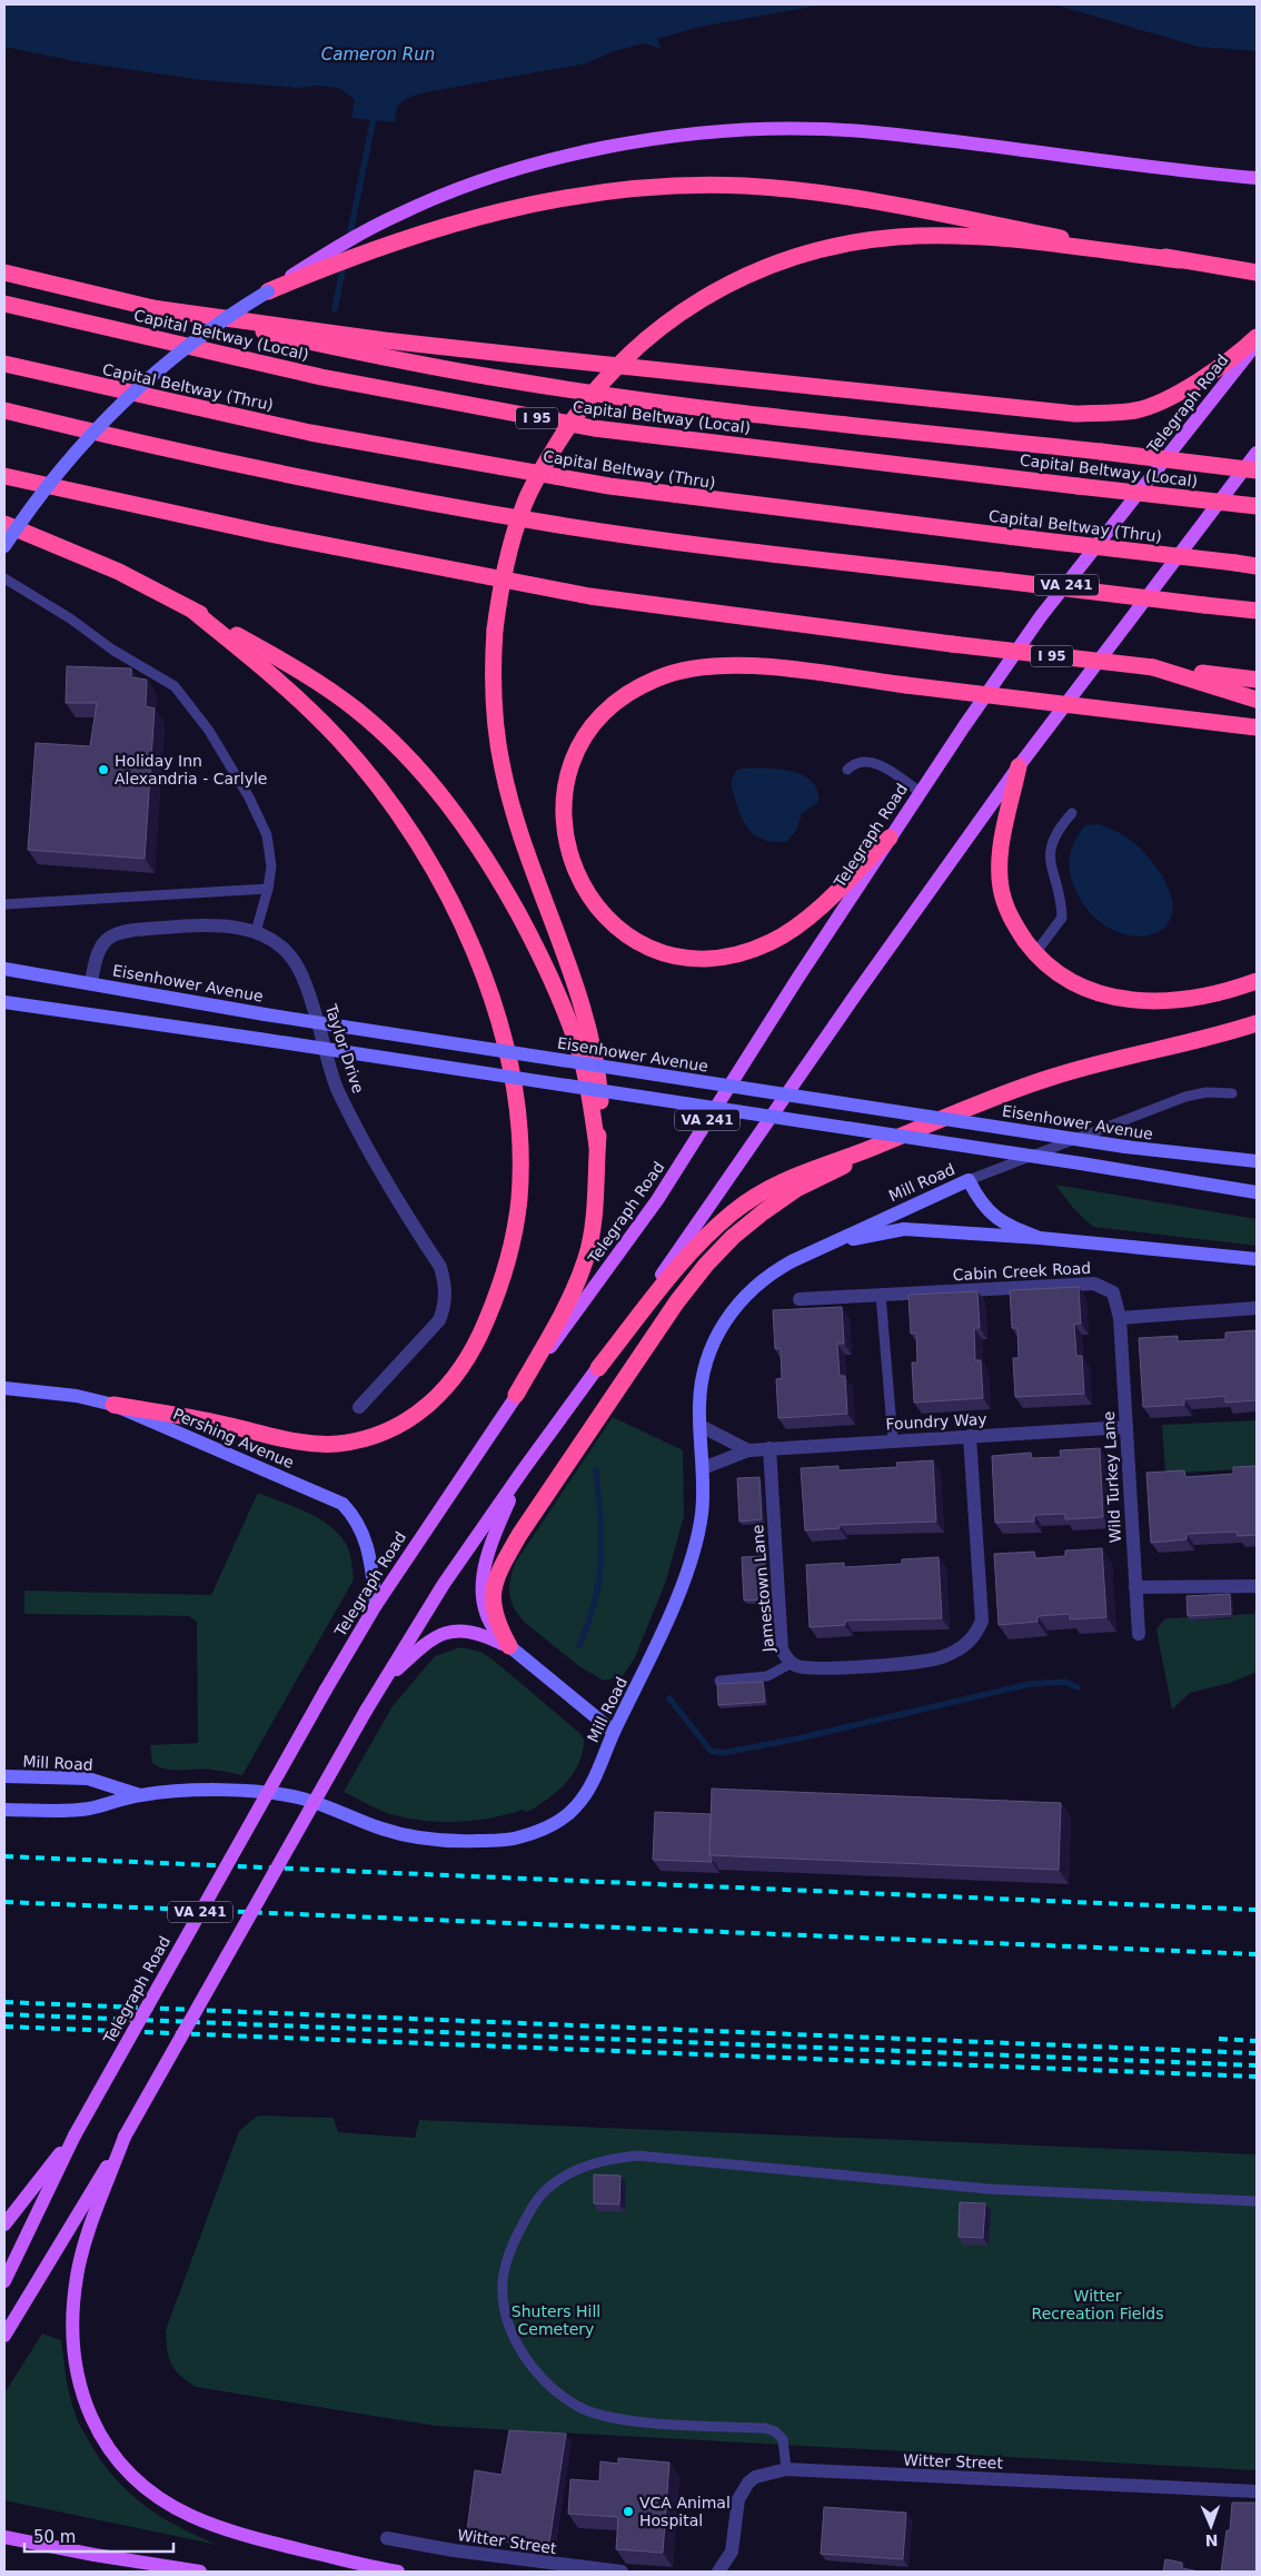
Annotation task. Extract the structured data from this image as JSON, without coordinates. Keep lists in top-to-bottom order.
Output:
{
  "streets": {
    "highway": ["Capital Beltway (Local)", "Capital Beltway (Thru)", "I 95"],
    "main road": [
      "Telegraph Road",
      "VA 241",
      "Eisenhower Avenue",
      "Mill Road",
      "Pershing Avenue"
    ],
    "street": [
      "Taylor Drive",
      "Cabin Creek Road",
      "Foundry Way",
      "Wild Turkey Lane",
      "Jamestown Lane",
      "Witter Street"
    ]
  },
  "crossings": [
    ["Telegraph Road", "Pershing Avenue"],
    ["Eisenhower Avenue", "Taylor Drive"],
    ["Mill Road", "Foundry Way"],
    ["Cabin Creek Road", "Wild Turkey Lane"],
    ["Foundry Way", "Wild Turkey Lane"],
    ["Foundry Way", "Jamestown Lane"]
  ],
  "water": ["Cameron Run"],
  "parks": ["Witter Recreation Fields", "Shuters Hill Cemetery"],
  "places": ["Holiday Inn Alexandria - Carlyle", "VCA Animal Hospital"],
  "scale_bar": "50 m",
  "north": "bottom"
}
